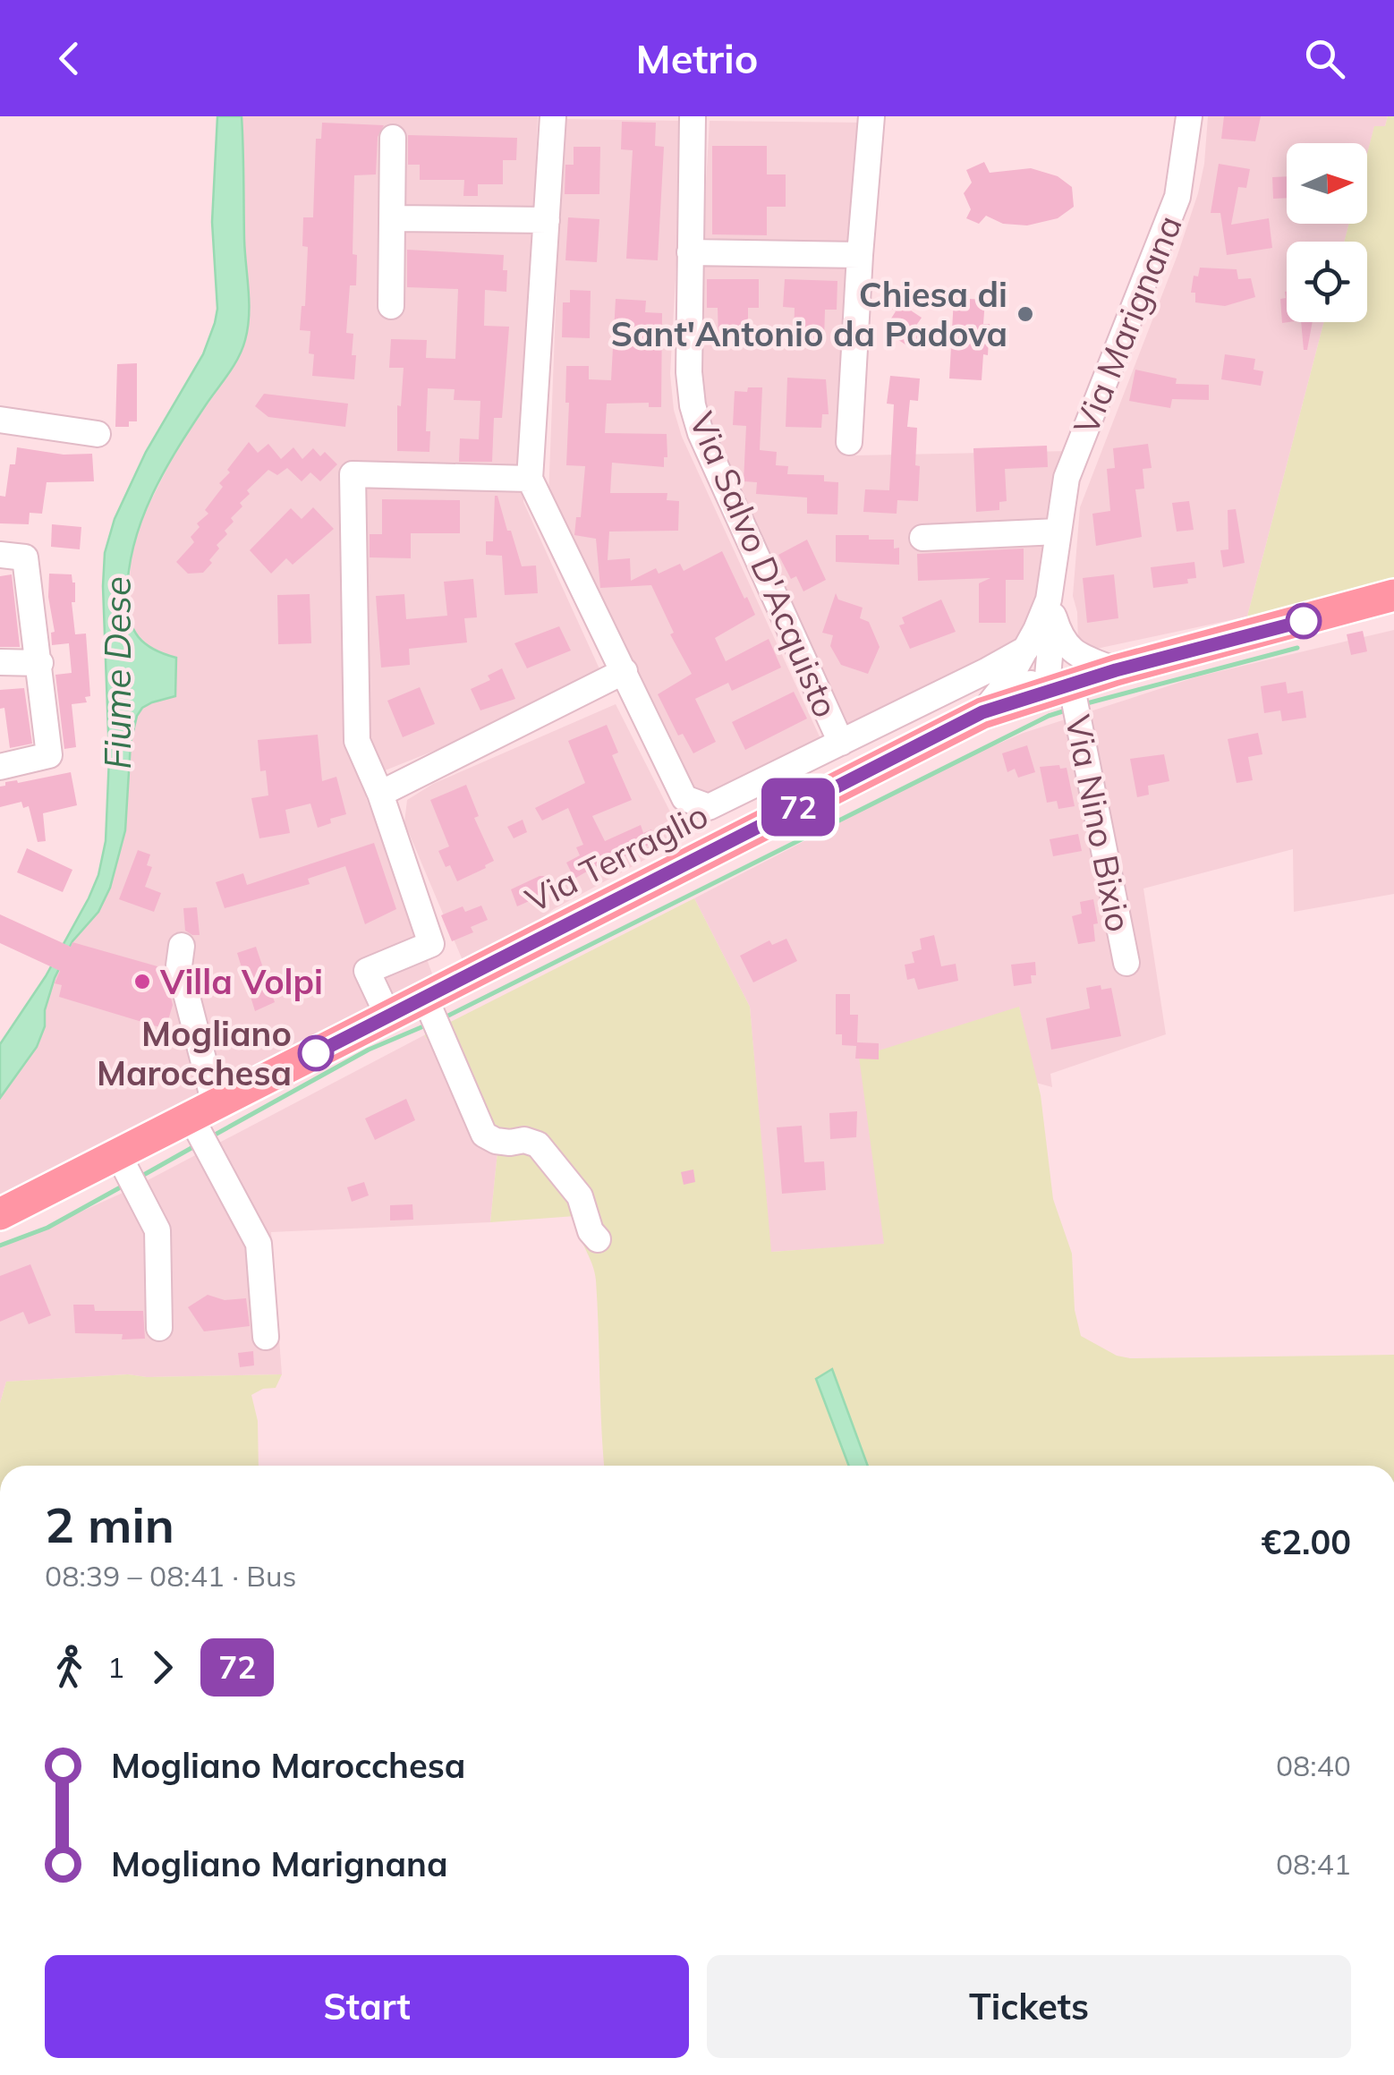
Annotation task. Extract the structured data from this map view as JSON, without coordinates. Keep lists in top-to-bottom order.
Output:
{
  "streets": {
    "main road": ["Via Terraglio"],
    "street": ["Via Marignana", "Via Salvo D'Acquisto", "Via Nino Bixio"]
  },
  "crossings": [
    ["Via Marignana", "Via Terraglio"],
    ["Via Nino Bixio", "Via Terraglio"]
  ],
  "water": ["Fiume Dese"],
  "places": ["Chiesa di Sant'Antonio da Padova", "Villa Volpi", "Mogliano Marocchesa"],
  "lines": ["bus line 72"],
  "north": "right",
  "page": {
    "header": "Metrio",
    "on_map": "72",
    "heading": ["2 min", "08:39 – 08:41 · Bus", "€2.00"],
    "legs": ["1", "72"],
    "list": [
      {
        "name": "Mogliano Marocchesa",
        "value": "08:40"
      },
      {
        "name": "Mogliano Marignana",
        "value": "08:41"
      }
    ],
    "buttons": ["Start", "Tickets"]
  }
}
